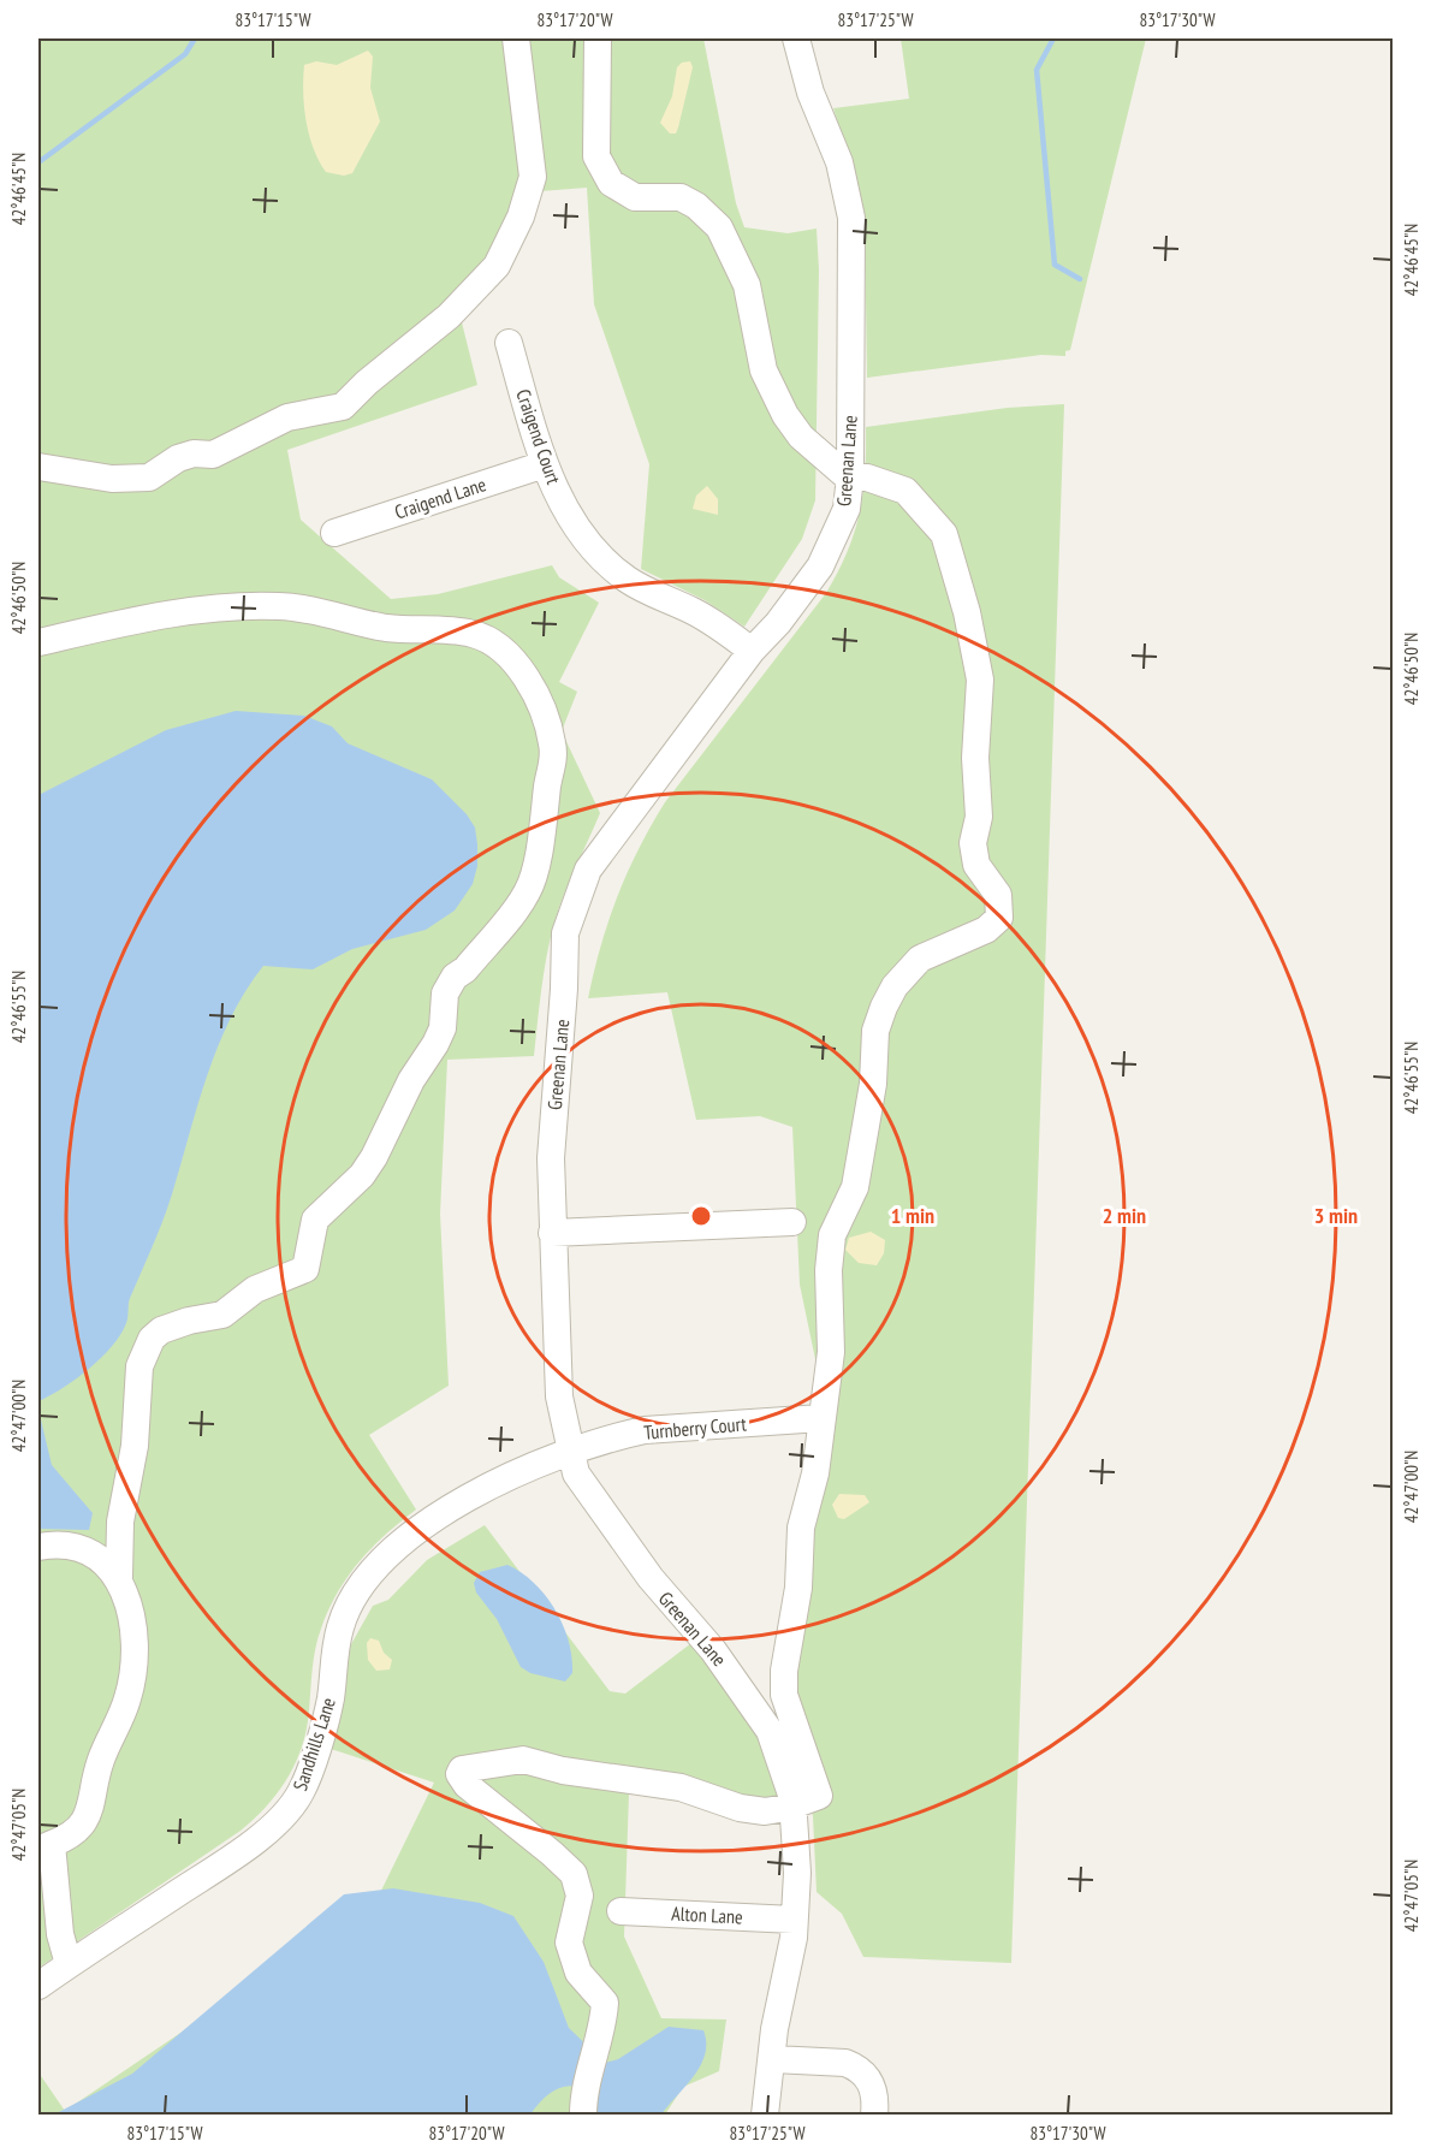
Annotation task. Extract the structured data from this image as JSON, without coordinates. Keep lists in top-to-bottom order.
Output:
{
  "streets": {
    "street": [
      "Craigend Court",
      "Greenan Lane",
      "Craigend Lane",
      "Turnberry Court",
      "Sandhills Lane",
      "Alton Lane"
    ]
  },
  "crossings": [
    ["Craigend Court", "Greenan Lane"],
    ["Craigend Court", "Craigend Lane"],
    ["Greenan Lane", "Turnberry Court"],
    ["Greenan Lane", "Sandhills Lane"],
    ["Greenan Lane", "Alton Lane"],
    ["Turnberry Court", "Sandhills Lane"]
  ],
  "coordinates": [
    "83°17'15\"W",
    "83°17'20\"W",
    "83°17'25\"W",
    "83°17'30\"W",
    "42°46'45\"N",
    "42°46'50\"N",
    "42°46'55\"N",
    "42°47'00\"N",
    "42°47'05\"N"
  ],
  "rings": ["1 min", "2 min", "3 min"]
}
